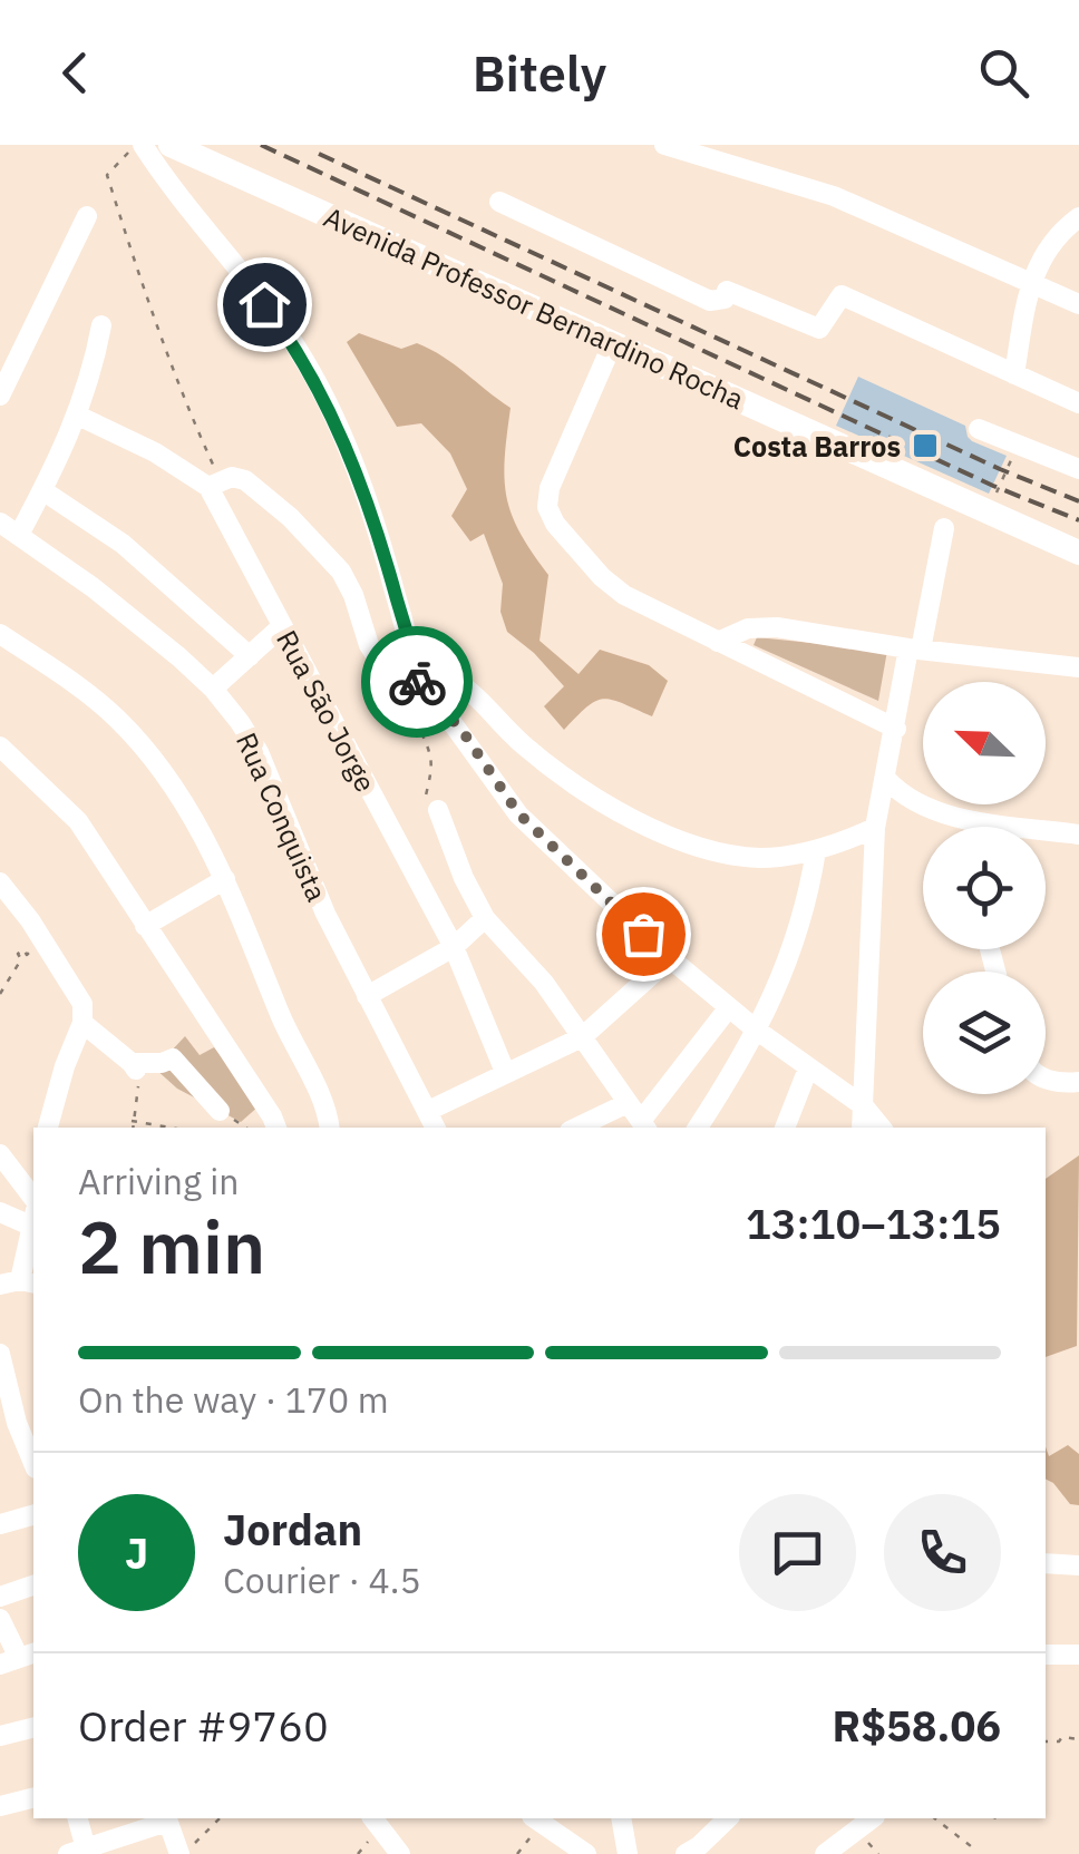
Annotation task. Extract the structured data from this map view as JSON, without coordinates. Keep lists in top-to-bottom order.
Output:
{
  "streets": {
    "main road": ["Avenida Professor Bernardino Rocha"],
    "street": ["Rua São Jorge", "Rua Conquista"]
  },
  "places": {
    "transit": ["Costa Barros"]
  },
  "north": "top left",
  "page": {
    "header": "Bitely",
    "heading": ["2 min", "Arriving in", "13:10–13:15"],
    "panel": [
      "Jordan",
      "Courier · 4.5",
      "Order #9760",
      "R$58.06"
    ],
    "bar": "On the way · 170 m",
    "round": "J"
  }
}
